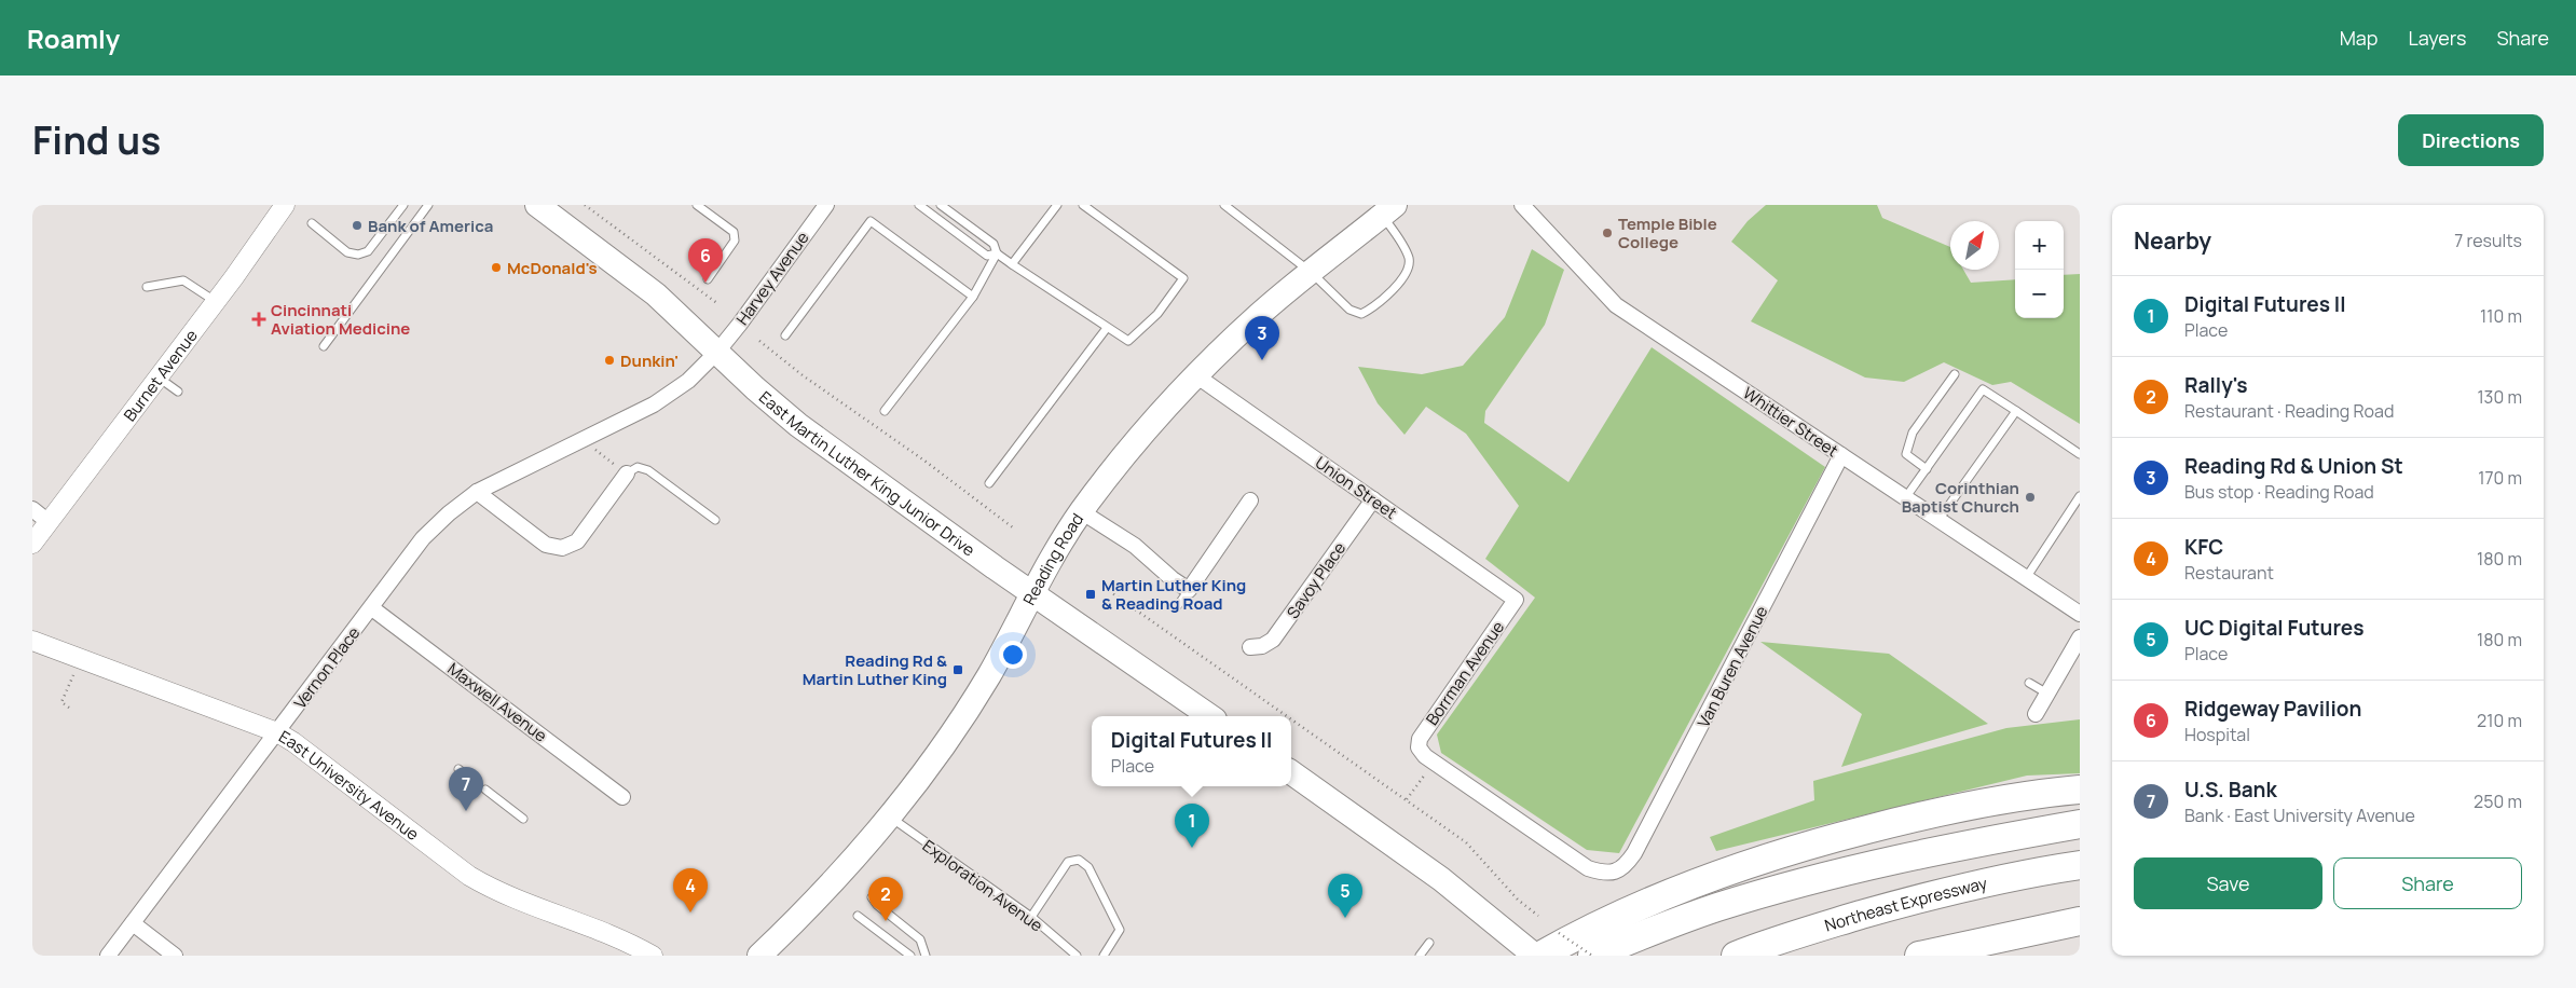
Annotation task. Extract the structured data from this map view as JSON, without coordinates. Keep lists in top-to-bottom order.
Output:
{
  "streets": {
    "highway": ["Northeast Expressway"],
    "main road": ["East Martin Luther King Junior Drive", "Reading Road"],
    "street": [
      "Harvey Avenue",
      "Burnet Avenue",
      "Whittier Street",
      "Union Street",
      "Savoy Place",
      "Van Buren Avenue",
      "Vernon Place",
      "Borrman Avenue",
      "Maxwell Avenue",
      "East University Avenue"
    ],
    "lane": ["Exploration Avenue"]
  },
  "crossings": [
    ["Harvey Avenue", "East Martin Luther King Junior Drive"],
    ["Harvey Avenue", "Vernon Place"],
    ["Whittier Street", "Van Buren Avenue"],
    ["East Martin Luther King Junior Drive", "Reading Road"],
    ["East Martin Luther King Junior Drive", "Vernon Place"],
    ["Union Street", "Reading Road"],
    ["Union Street", "Savoy Place"],
    ["Union Street", "Borrman Avenue"],
    ["Reading Road", "Exploration Avenue"],
    ["Van Buren Avenue", "Borrman Avenue"],
    ["Vernon Place", "Maxwell Avenue"],
    ["Vernon Place", "East University Avenue"]
  ],
  "places": {
    "other": [
      "Bank of America",
      "Temple Bible College",
      "McDonald's",
      "Dunkin'",
      "Corinthian Baptist Church"
    ],
    "health": ["Cincinnati Aviation Medicine"],
    "transit": ["Martin Luther King & Reading Road", "Reading Rd & Martin Luther King"]
  },
  "north": "top right",
  "page": {
    "header": "Roamly",
    "nav": ["Map", "Layers", "Share"],
    "title": "Find us",
    "buttons": [
      "Directions",
      ["Save", "Share"]
    ],
    "heading": ["Nearby", "7 results"],
    "map_buttons": ["+", "−"],
    "pins": [
      "6",
      "3",
      "7",
      "1",
      "4",
      "5",
      "2"
    ],
    "list": [
      {
        "mark": "1",
        "name": "Digital Futures II",
        "note": "Place",
        "value": "110 m"
      },
      {
        "mark": "2",
        "name": "Rally's",
        "note": "Restaurant · Reading Road",
        "value": "130 m"
      },
      {
        "mark": "3",
        "name": "Reading Rd & Union St",
        "note": "Bus stop · Reading Road",
        "value": "170 m"
      },
      {
        "mark": "4",
        "name": "KFC",
        "note": "Restaurant",
        "value": "180 m"
      },
      {
        "mark": "5",
        "name": "UC Digital Futures",
        "note": "Place",
        "value": "180 m"
      },
      {
        "mark": "6",
        "name": "Ridgeway Pavilion",
        "note": "Hospital",
        "value": "210 m"
      },
      {
        "mark": "7",
        "name": "U.S. Bank",
        "note": "Bank · East University Avenue",
        "value": "250 m"
      }
    ],
    "popup": ["Digital Futures II", "Place"]
  }
}
